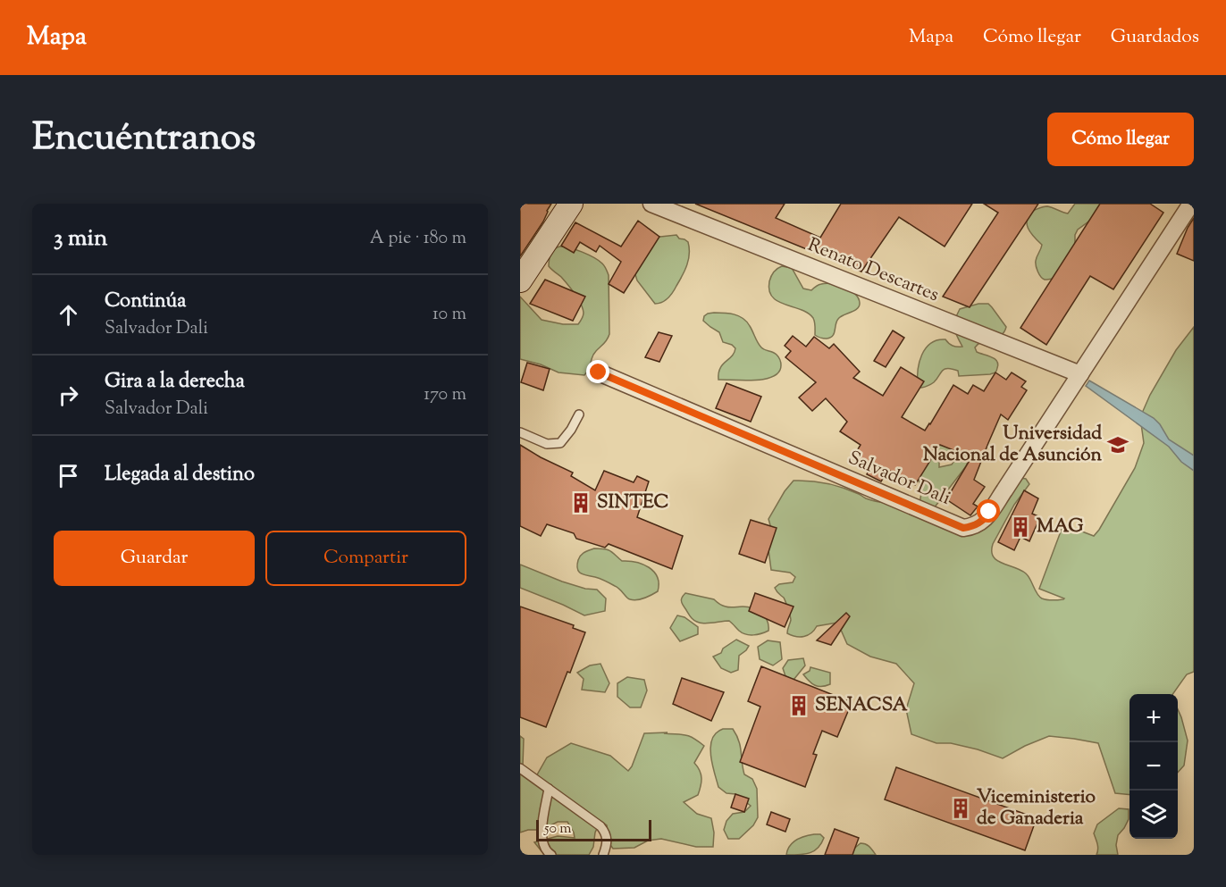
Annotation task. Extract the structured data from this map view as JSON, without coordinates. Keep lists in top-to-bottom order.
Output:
{
  "streets": {
    "street": ["Renato Descartes", "Salvador Dali"]
  },
  "crossings": [
    ["Renato Descartes", "Salvador Dali"]
  ],
  "places": {
    "school or university": ["Universidad Nacional de Asunción"],
    "building": [
      "SINTEC",
      "MAG",
      "SENACSA",
      "Viceministerio de Ganaderia"
    ]
  },
  "scale_bar": "50 m",
  "page": {
    "header": "Mapa",
    "nav": ["Mapa", "Cómo llegar", "Guardados"],
    "title": "Encuéntranos",
    "buttons": [
      "Cómo llegar",
      ["Guardar", "Compartir"]
    ],
    "heading": ["3 min", "A pie · 180 m"],
    "list": [
      ["Continúa", "Salvador Dali", "10 m"],
      ["Gira a la derecha", "Salvador Dali", "170 m"],
      "Llegada al destino"
    ],
    "map_buttons": ["+", "−"],
    "scale": "50 m"
  }
}
